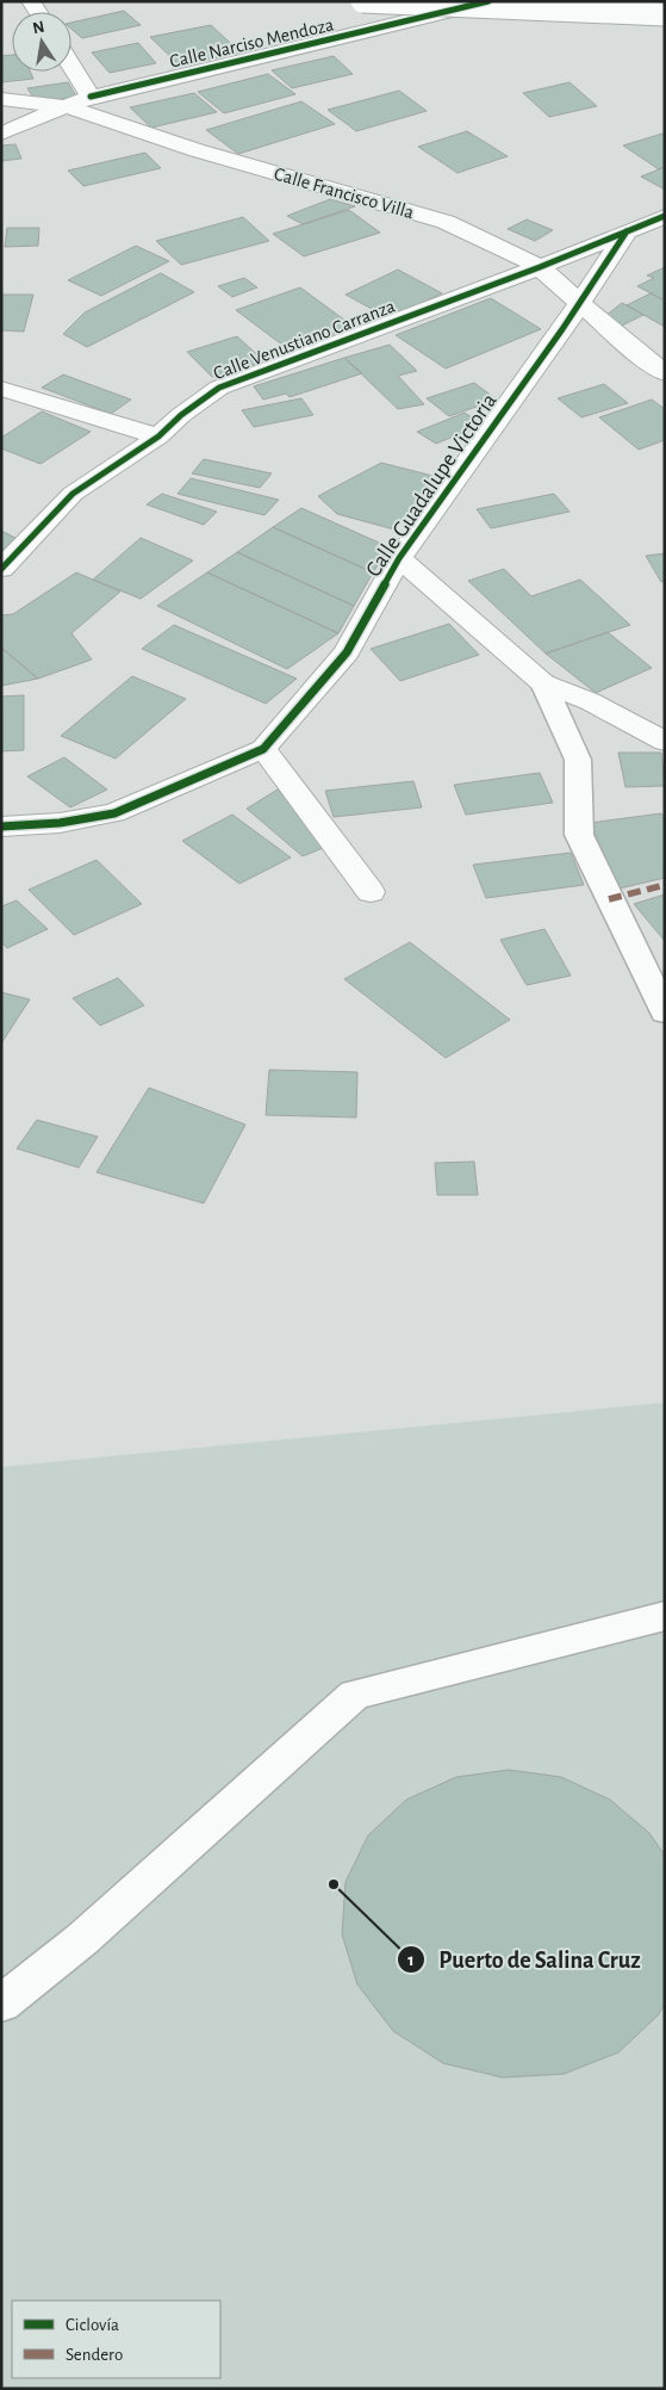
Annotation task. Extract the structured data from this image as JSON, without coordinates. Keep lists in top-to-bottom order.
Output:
{
  "streets": {
    "street": [
      "Calle Narciso Mendoza",
      "Calle Francisco Villa",
      "Calle Venustiano Carranza",
      "Calle Guadalupe Victoria"
    ]
  },
  "crossings": [
    ["Calle Francisco Villa", "Calle Venustiano Carranza"],
    ["Calle Francisco Villa", "Calle Guadalupe Victoria"],
    ["Calle Venustiano Carranza", "Calle Guadalupe Victoria"]
  ],
  "places": ["Puerto de Salina Cruz"],
  "legend": ["Ciclovía", "Sendero"],
  "north": "top"
}
